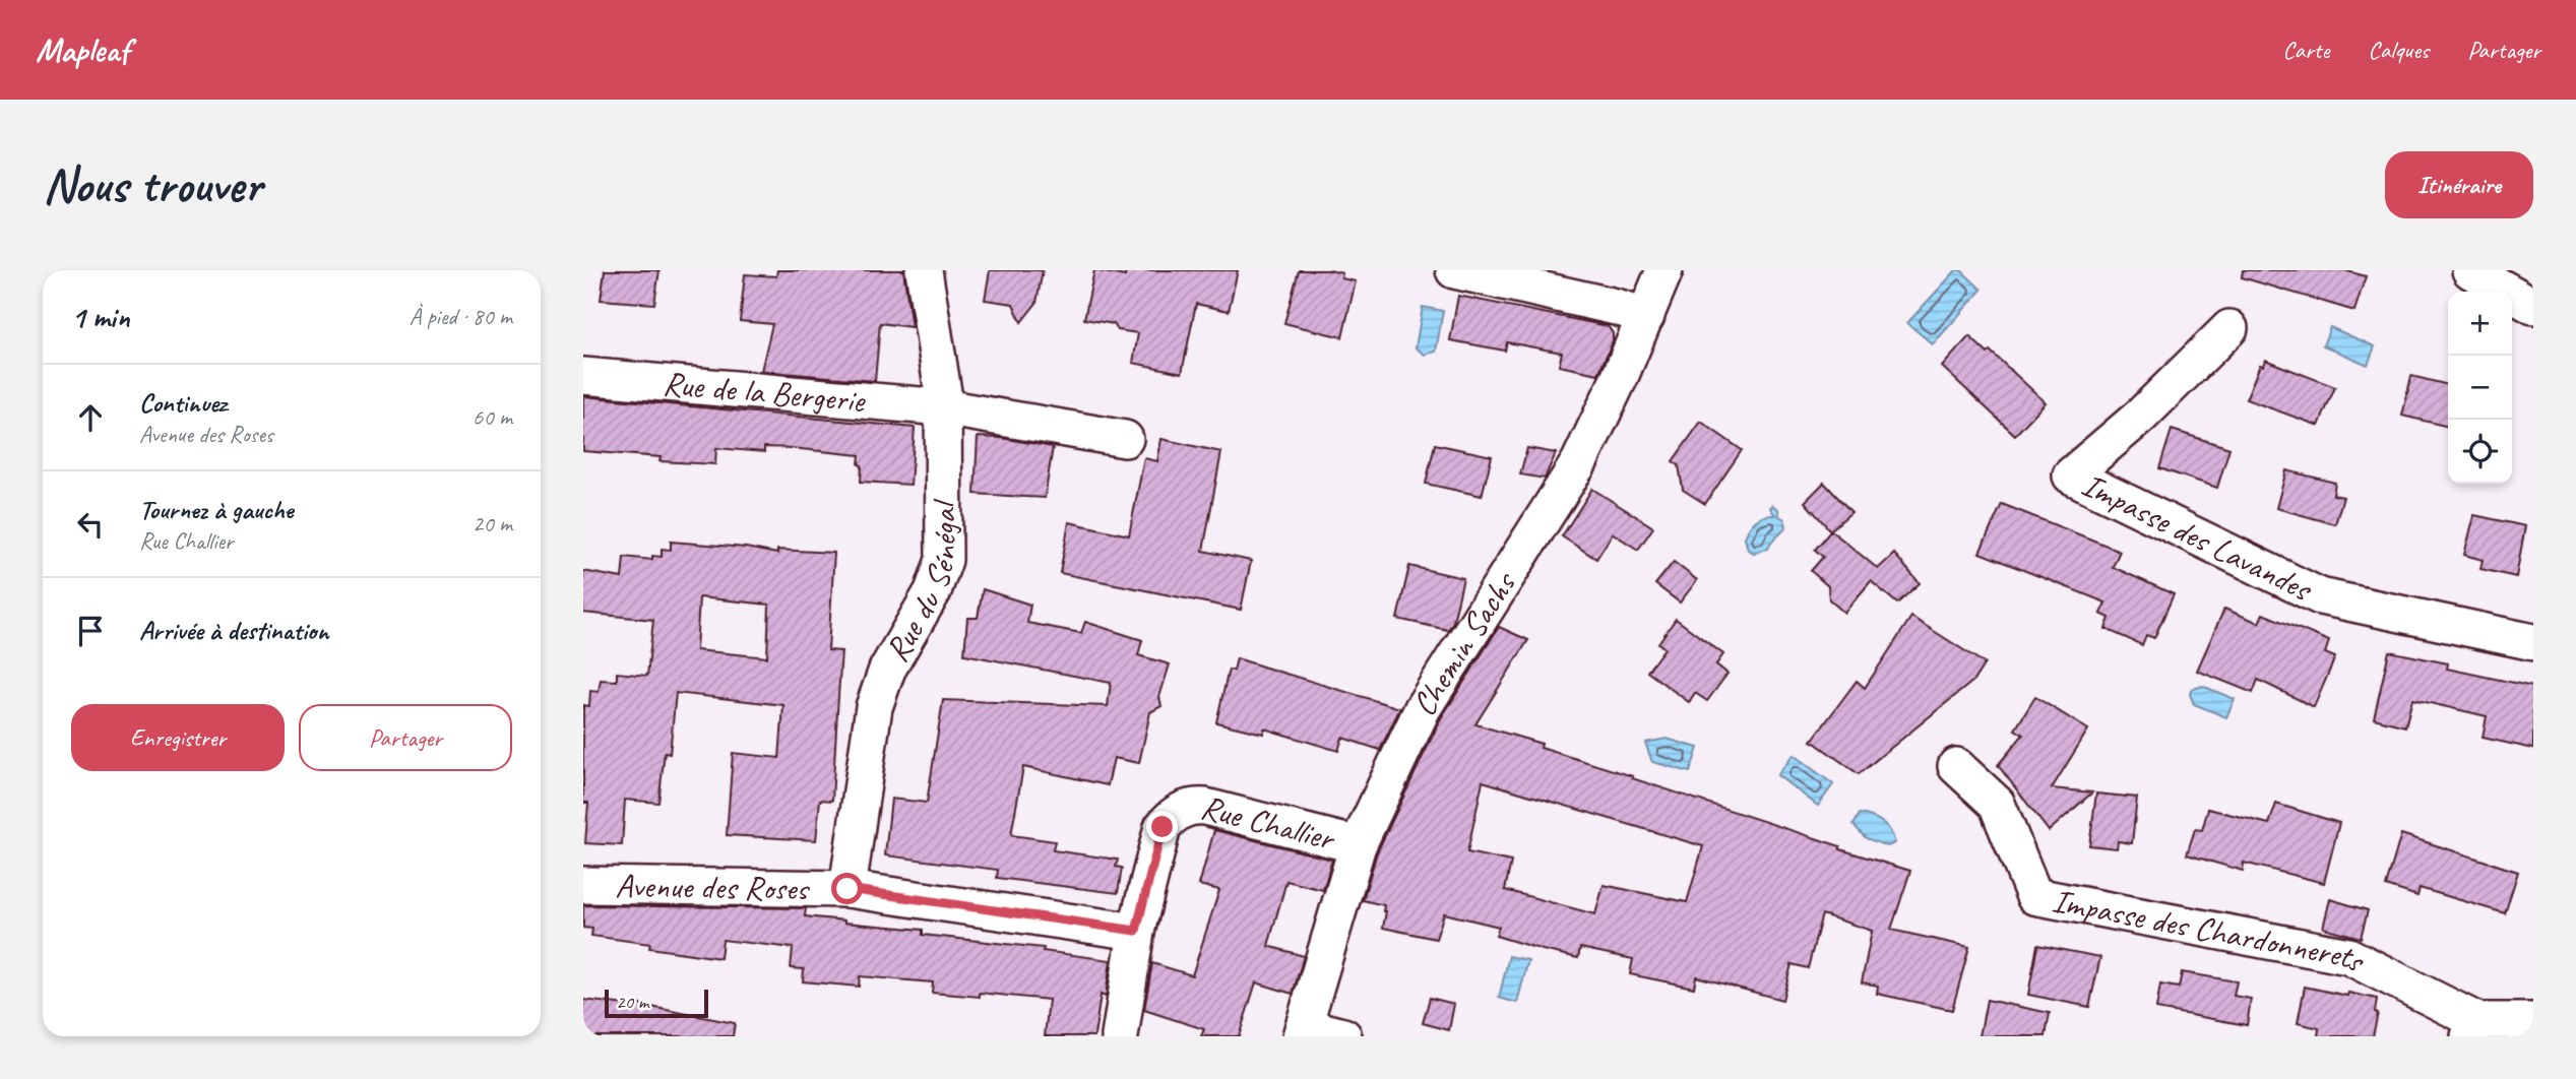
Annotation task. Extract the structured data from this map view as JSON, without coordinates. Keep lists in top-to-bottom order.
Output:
{
  "streets": {
    "street": [
      "Rue de la Bergerie",
      "Impasse des Lavandes",
      "Rue du Sénégal",
      "Chemin Sachs",
      "Rue Challier",
      "Avenue des Roses",
      "Impasse des Chardonnerets"
    ]
  },
  "crossings": [
    ["Rue de la Bergerie", "Rue du Sénégal"],
    ["Rue du Sénégal", "Avenue des Roses"],
    ["Chemin Sachs", "Rue Challier"],
    ["Rue Challier", "Avenue des Roses"]
  ],
  "scale_bar": "20 m",
  "page": {
    "header": "Mapleaf",
    "nav": ["Carte", "Calques", "Partager"],
    "buttons": [
      "Itinéraire",
      ["Enregistrer", "Partager"]
    ],
    "title": "Nous trouver",
    "heading": ["1 min", "À pied · 80 m"],
    "map_buttons": ["+", "−"],
    "list": [
      ["Continuez", "Avenue des Roses", "60 m"],
      ["Tournez à gauche", "Rue Challier", "20 m"],
      "Arrivée à destination"
    ],
    "scale": "20 m"
  }
}
